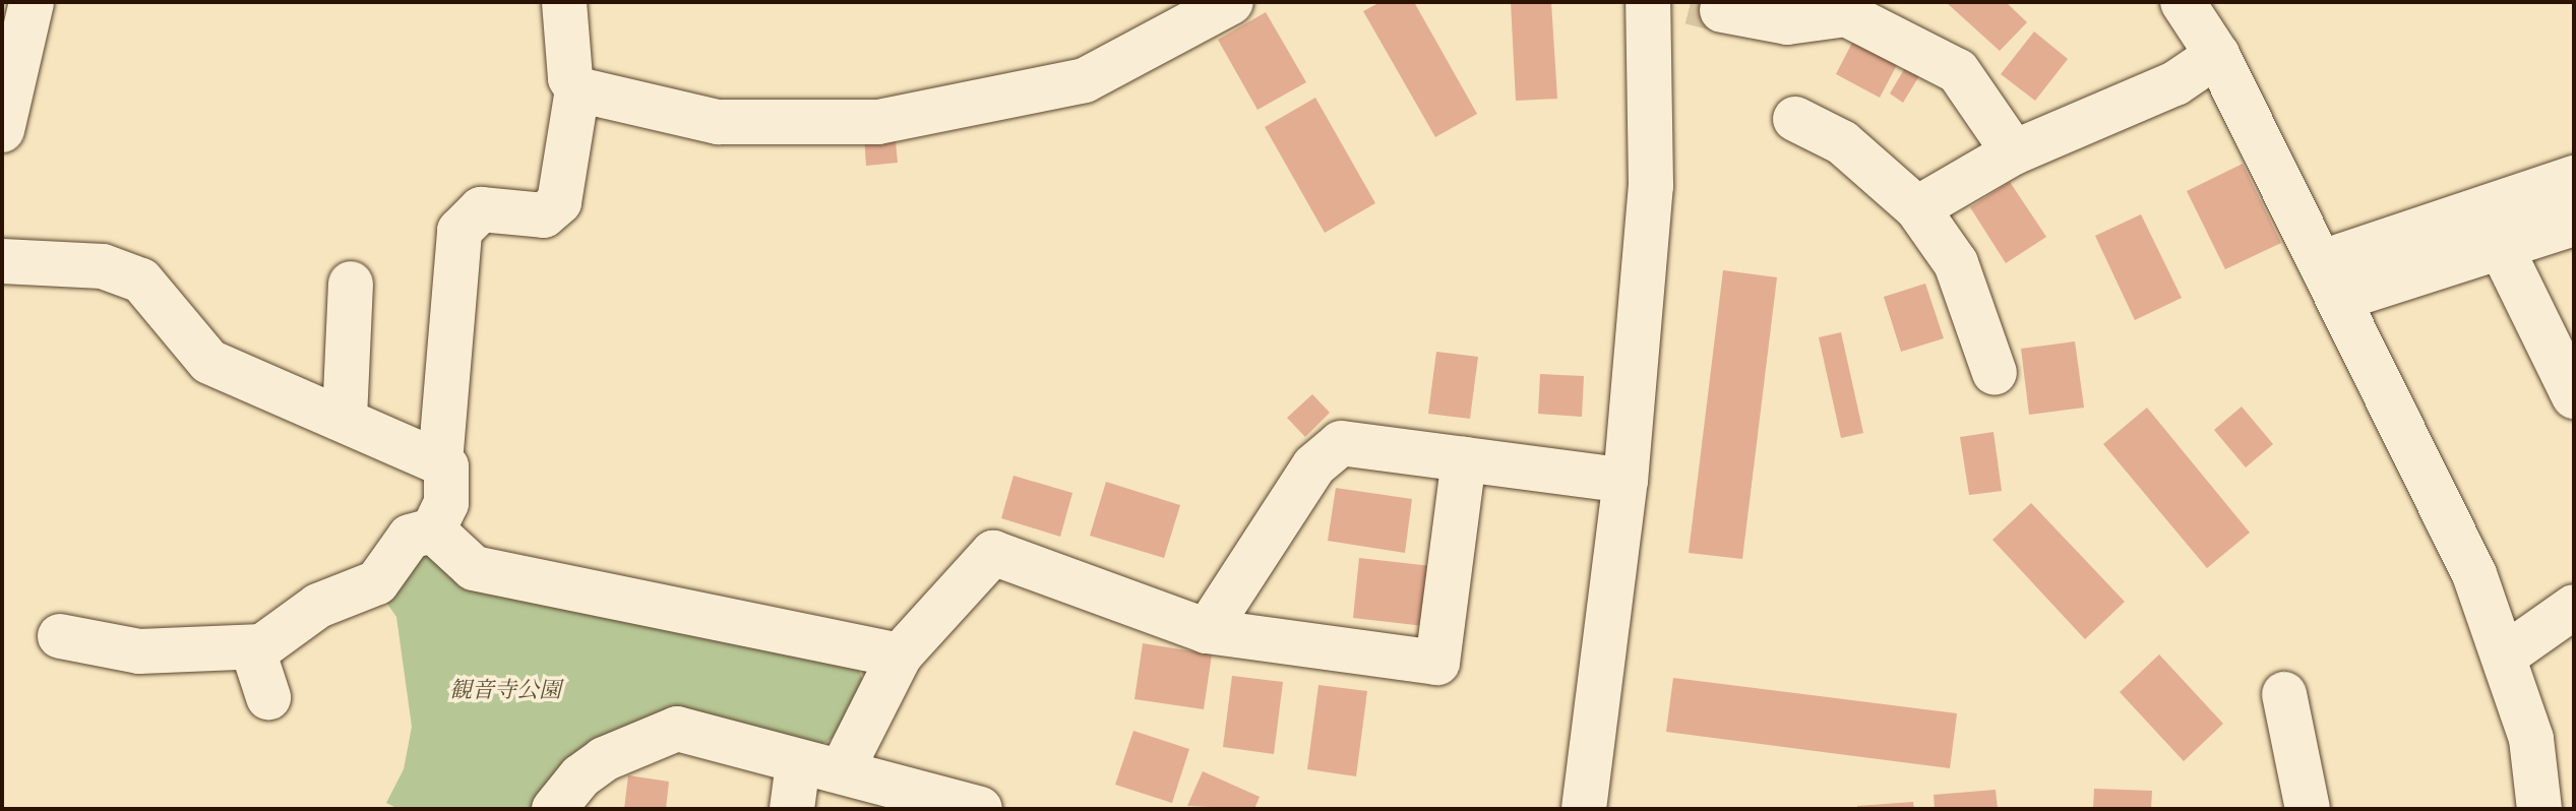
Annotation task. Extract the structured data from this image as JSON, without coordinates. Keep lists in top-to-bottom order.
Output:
{
  "parks": ["観音寺公園"]
}
